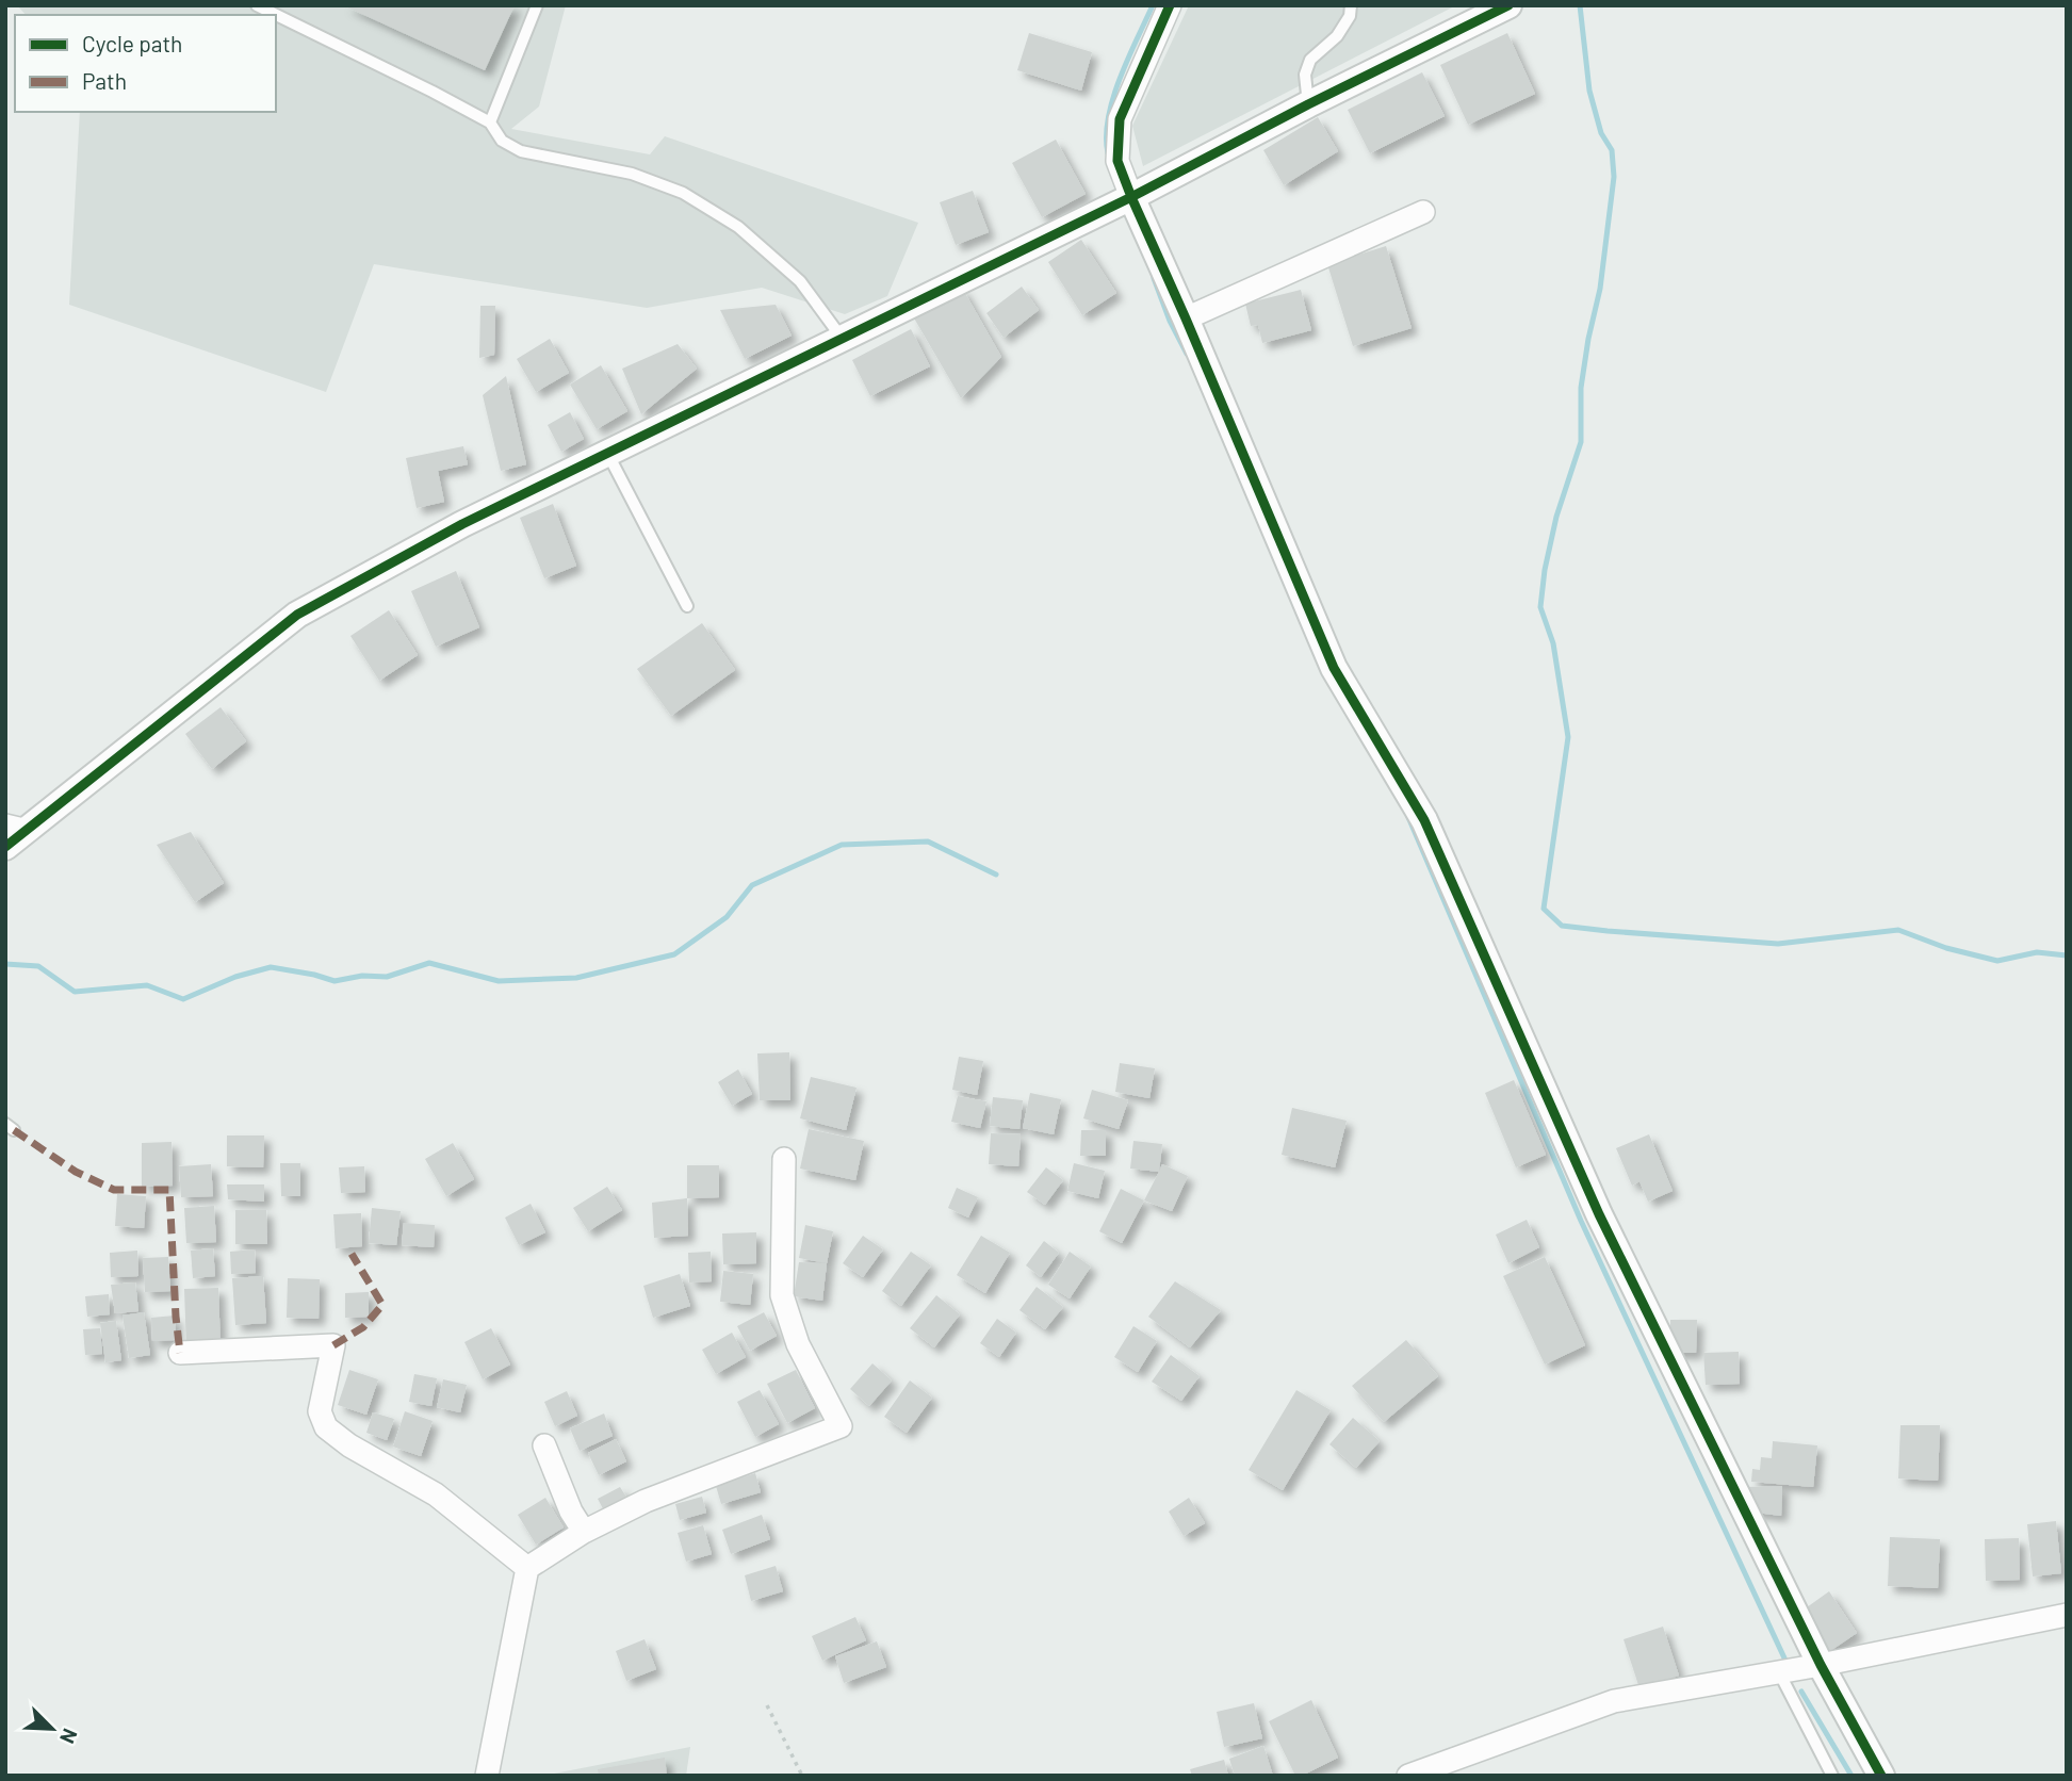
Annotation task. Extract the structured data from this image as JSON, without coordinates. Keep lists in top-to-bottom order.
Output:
{
  "legend": ["Cycle path", "Path"],
  "north": "bottom right"
}
